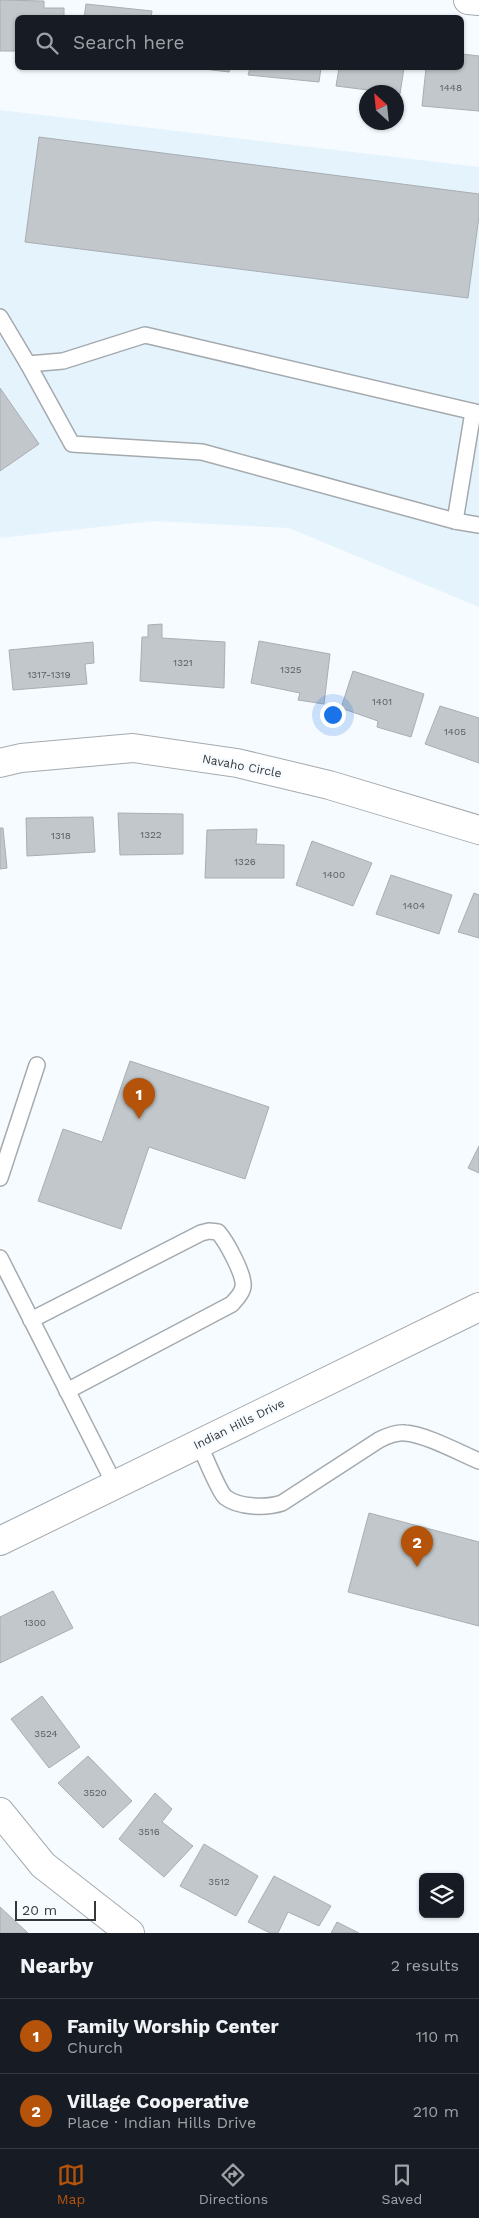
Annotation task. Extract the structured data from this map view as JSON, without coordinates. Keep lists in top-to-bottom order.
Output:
{
  "streets": {
    "street": ["Navaho Circle", "Indian Hills Drive"]
  },
  "house_numbers": [
    "1448",
    "1321",
    "1325",
    "1317-1319",
    "1401",
    "1405",
    "1322",
    "1318",
    "1326",
    "1400",
    "1404",
    "1300",
    "3524",
    "3520",
    "3516",
    "3512"
  ],
  "scale_bar": "20 m",
  "north": "top left",
  "page": {
    "search": "Search here",
    "pins": ["1", "2"],
    "scale": "20 m",
    "heading": ["Nearby", "2 results"],
    "list": [
      {
        "mark": "1",
        "name": "Family Worship Center",
        "note": "Church",
        "value": "110 m"
      },
      {
        "mark": "2",
        "name": "Village Cooperative",
        "note": "Place · Indian Hills Drive",
        "value": "210 m"
      }
    ],
    "nav": ["Map", "Directions", "Saved"]
  }
}
